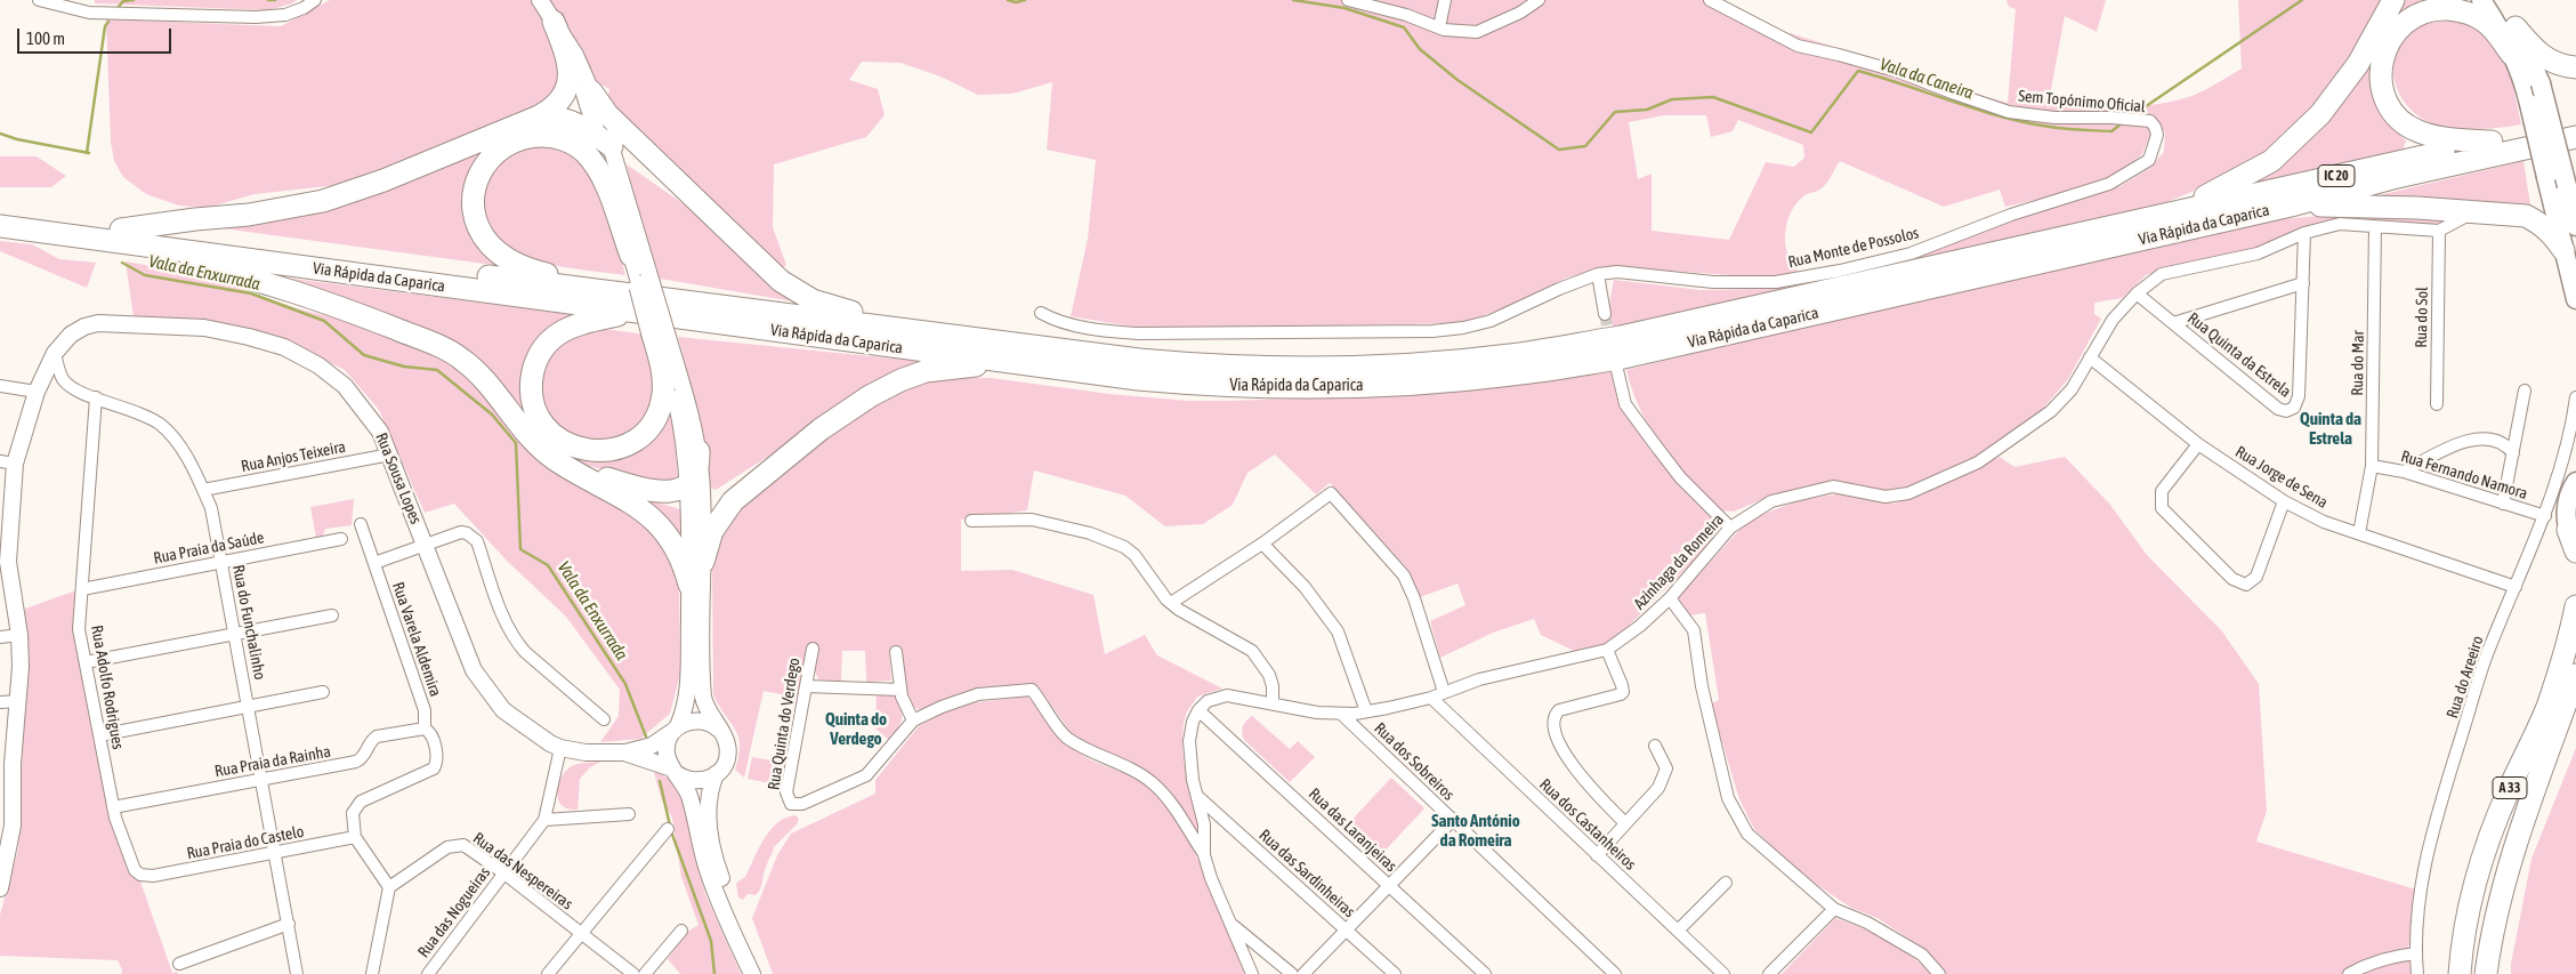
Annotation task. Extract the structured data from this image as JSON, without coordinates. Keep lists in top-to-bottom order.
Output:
{
  "streets": {
    "highway": ["IC 20", "Via Rápida da Caparica", "A 33"],
    "main road": ["Rua Sousa Lopes"],
    "street": [
      "Sem Topónimo Oficial",
      "Rua Monte de Possolos",
      "Rua do Sol",
      "Rua Quinta da Estrela",
      "Rua do Mar",
      "Rua Anjos Teixeira",
      "Rua Fernando Namora",
      "Rua Jorge de Sena",
      "Rua Praia da Saúde",
      "Azinhaga da Romeira",
      "Rua do Funchalinho",
      "Rua Varela Aldemira",
      "Rua do Areeiro",
      "Rua Adolfo Rodrigues",
      "Rua Quinta do Verdego",
      "Rua Praia da Rainha",
      "Rua dos Sobreiros",
      "Rua dos Castanheiros",
      "Rua das Laranjeiras",
      "Rua Praia do Castelo",
      "Rua das Nespereiras",
      "Rua das Sardinheiras",
      "Rua das Nogueiras"
    ]
  },
  "crossings": [
    ["Sem Topónimo Oficial", "Rua Monte de Possolos"],
    ["Rua do Sol", "Azinhaga da Romeira"],
    ["Rua Quinta da Estrela", "Azinhaga da Romeira"],
    ["Rua do Mar", "Rua Fernando Namora"],
    ["Rua do Mar", "Rua Jorge de Sena"],
    ["Rua do Mar", "Azinhaga da Romeira"],
    ["Rua Anjos Teixeira", "Rua Sousa Lopes"],
    ["Rua Anjos Teixeira", "Rua do Funchalinho"],
    ["Rua Fernando Namora", "Rua do Areeiro"],
    ["Rua Jorge de Sena", "Azinhaga da Romeira"],
    ["Rua Jorge de Sena", "Rua do Areeiro"],
    ["Rua Sousa Lopes", "Rua do Funchalinho"],
    ["Rua Sousa Lopes", "Rua das Nogueiras"],
    ["Rua Praia da Saúde", "Rua do Funchalinho"],
    ["Rua Praia da Saúde", "Rua Adolfo Rodrigues"],
    ["Azinhaga da Romeira", "Rua dos Sobreiros"],
    ["Azinhaga da Romeira", "Rua dos Castanheiros"],
    ["Azinhaga da Romeira", "Rua das Laranjeiras"],
    ["Rua do Funchalinho", "Rua Adolfo Rodrigues"],
    ["Rua do Funchalinho", "Rua Praia da Rainha"],
    ["Rua do Funchalinho", "Rua Praia do Castelo"],
    ["Rua Varela Aldemira", "Rua Praia da Rainha"],
    ["Rua Varela Aldemira", "Rua Praia do Castelo"],
    ["Rua Adolfo Rodrigues", "Rua Praia da Rainha"],
    ["Rua Adolfo Rodrigues", "Rua Praia do Castelo"],
    ["Rua das Nespereiras", "Rua das Nogueiras"]
  ],
  "districts": ["Quinta da Estrela", "Quinta do Verdego", "Santo António da Romeira"],
  "water": ["Vala da Caneira", "Vala da Enxurrada"],
  "scale_bar": "100 m"
}
